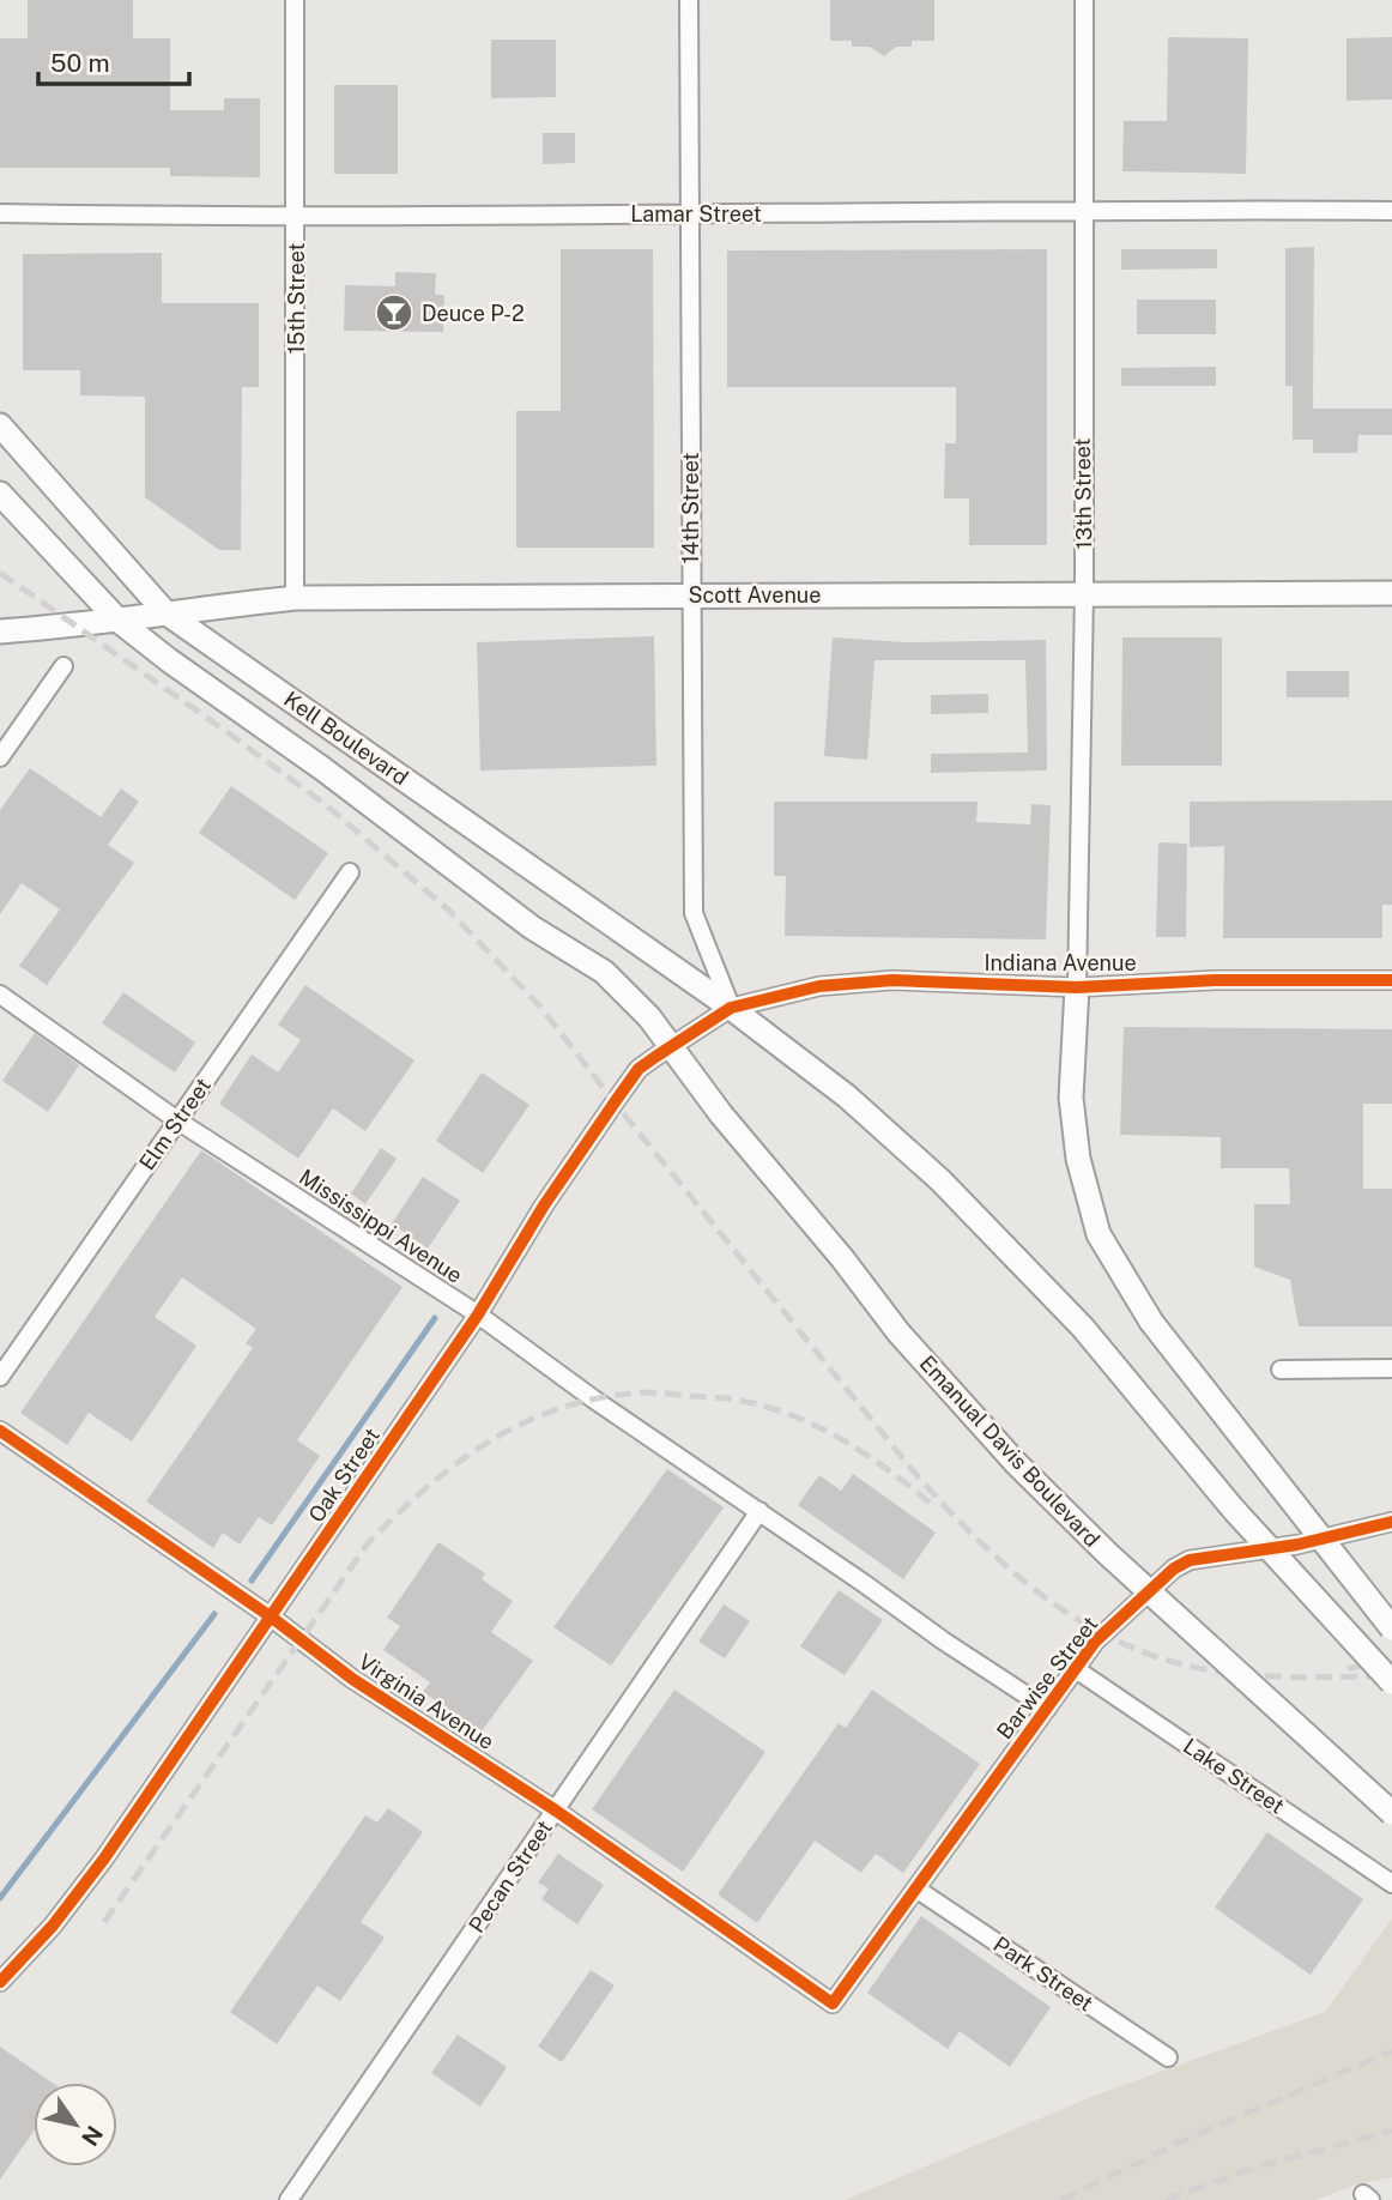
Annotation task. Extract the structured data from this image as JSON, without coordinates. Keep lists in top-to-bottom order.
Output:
{
  "streets": {
    "main road": ["Scott Avenue", "Kell Boulevard", "Emanual Davis Boulevard"],
    "street": [
      "Lamar Street",
      "15th Street",
      "13th Street",
      "14th Street",
      "Indiana Avenue",
      "Elm Street",
      "Mississippi Avenue",
      "Oak Street",
      "Barwise Street",
      "Virginia Avenue",
      "Lake Street",
      "Pecan Street",
      "Park Street"
    ]
  },
  "crossings": [
    ["Lamar Street", "15th Street"],
    ["Lamar Street", "13th Street"],
    ["Lamar Street", "14th Street"],
    ["15th Street", "Scott Avenue"],
    ["13th Street", "Scott Avenue"],
    ["13th Street", "Indiana Avenue"],
    ["14th Street", "Scott Avenue"],
    ["14th Street", "Kell Boulevard"],
    ["14th Street", "Indiana Avenue"],
    ["14th Street", "Oak Street"],
    ["Scott Avenue", "Kell Boulevard"],
    ["Kell Boulevard", "Indiana Avenue"],
    ["Kell Boulevard", "Emanual Davis Boulevard"],
    ["Kell Boulevard", "Oak Street"],
    ["Indiana Avenue", "Oak Street"],
    ["Elm Street", "Mississippi Avenue"],
    ["Mississippi Avenue", "Oak Street"],
    ["Mississippi Avenue", "Barwise Street"],
    ["Mississippi Avenue", "Pecan Street"],
    ["Emanual Davis Boulevard", "Oak Street"],
    ["Oak Street", "Virginia Avenue"],
    ["Barwise Street", "Virginia Avenue"],
    ["Barwise Street", "Lake Street"],
    ["Barwise Street", "Park Street"],
    ["Virginia Avenue", "Pecan Street"]
  ],
  "places": {
    "bar": ["Deuce P-2"]
  },
  "scale_bar": "50 m",
  "north": "bottom right"
}
